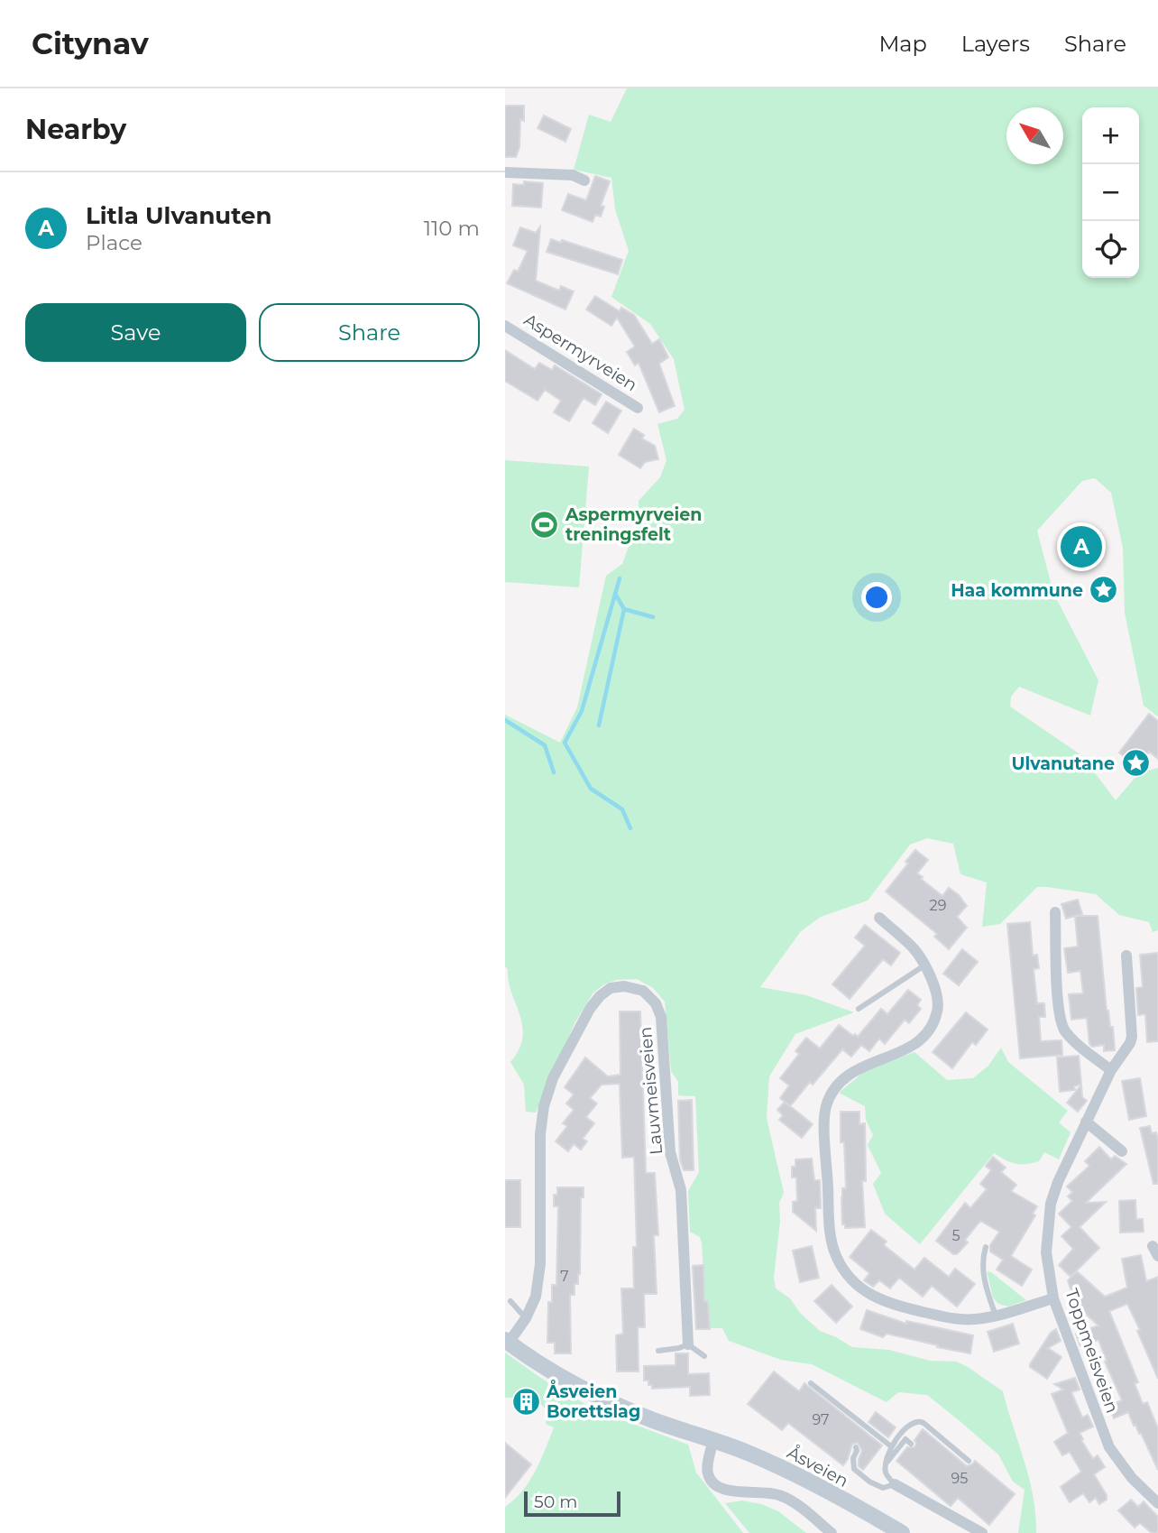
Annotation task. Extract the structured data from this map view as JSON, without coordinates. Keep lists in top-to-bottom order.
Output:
{
  "streets": {
    "street": [
      "Aspermyrveien",
      "Lauvmeisveien",
      "Toppmeisveien",
      "Åsveien"
    ]
  },
  "crossings": [
    ["Lauvmeisveien", "Åsveien"]
  ],
  "places": {
    "sports": ["Aspermyrveien treningsfelt"],
    "place": ["Haa kommune", "Ulvanutane"],
    "building": ["Åsveien Borettslag"]
  },
  "house_numbers": [
    "29",
    "5",
    "7",
    "97",
    "95"
  ],
  "scale_bar": "50 m",
  "north": "top left",
  "page": {
    "header": "Citynav",
    "nav": ["Map", "Layers", "Share"],
    "heading": "Nearby",
    "map_buttons": ["+", "−"],
    "list": [
      {
        "mark": "A",
        "name": "Litla Ulvanuten",
        "note": "Place",
        "value": "110 m"
      }
    ],
    "buttons": ["Save", "Share"],
    "pins": "A",
    "scale": "50 m"
  }
}
